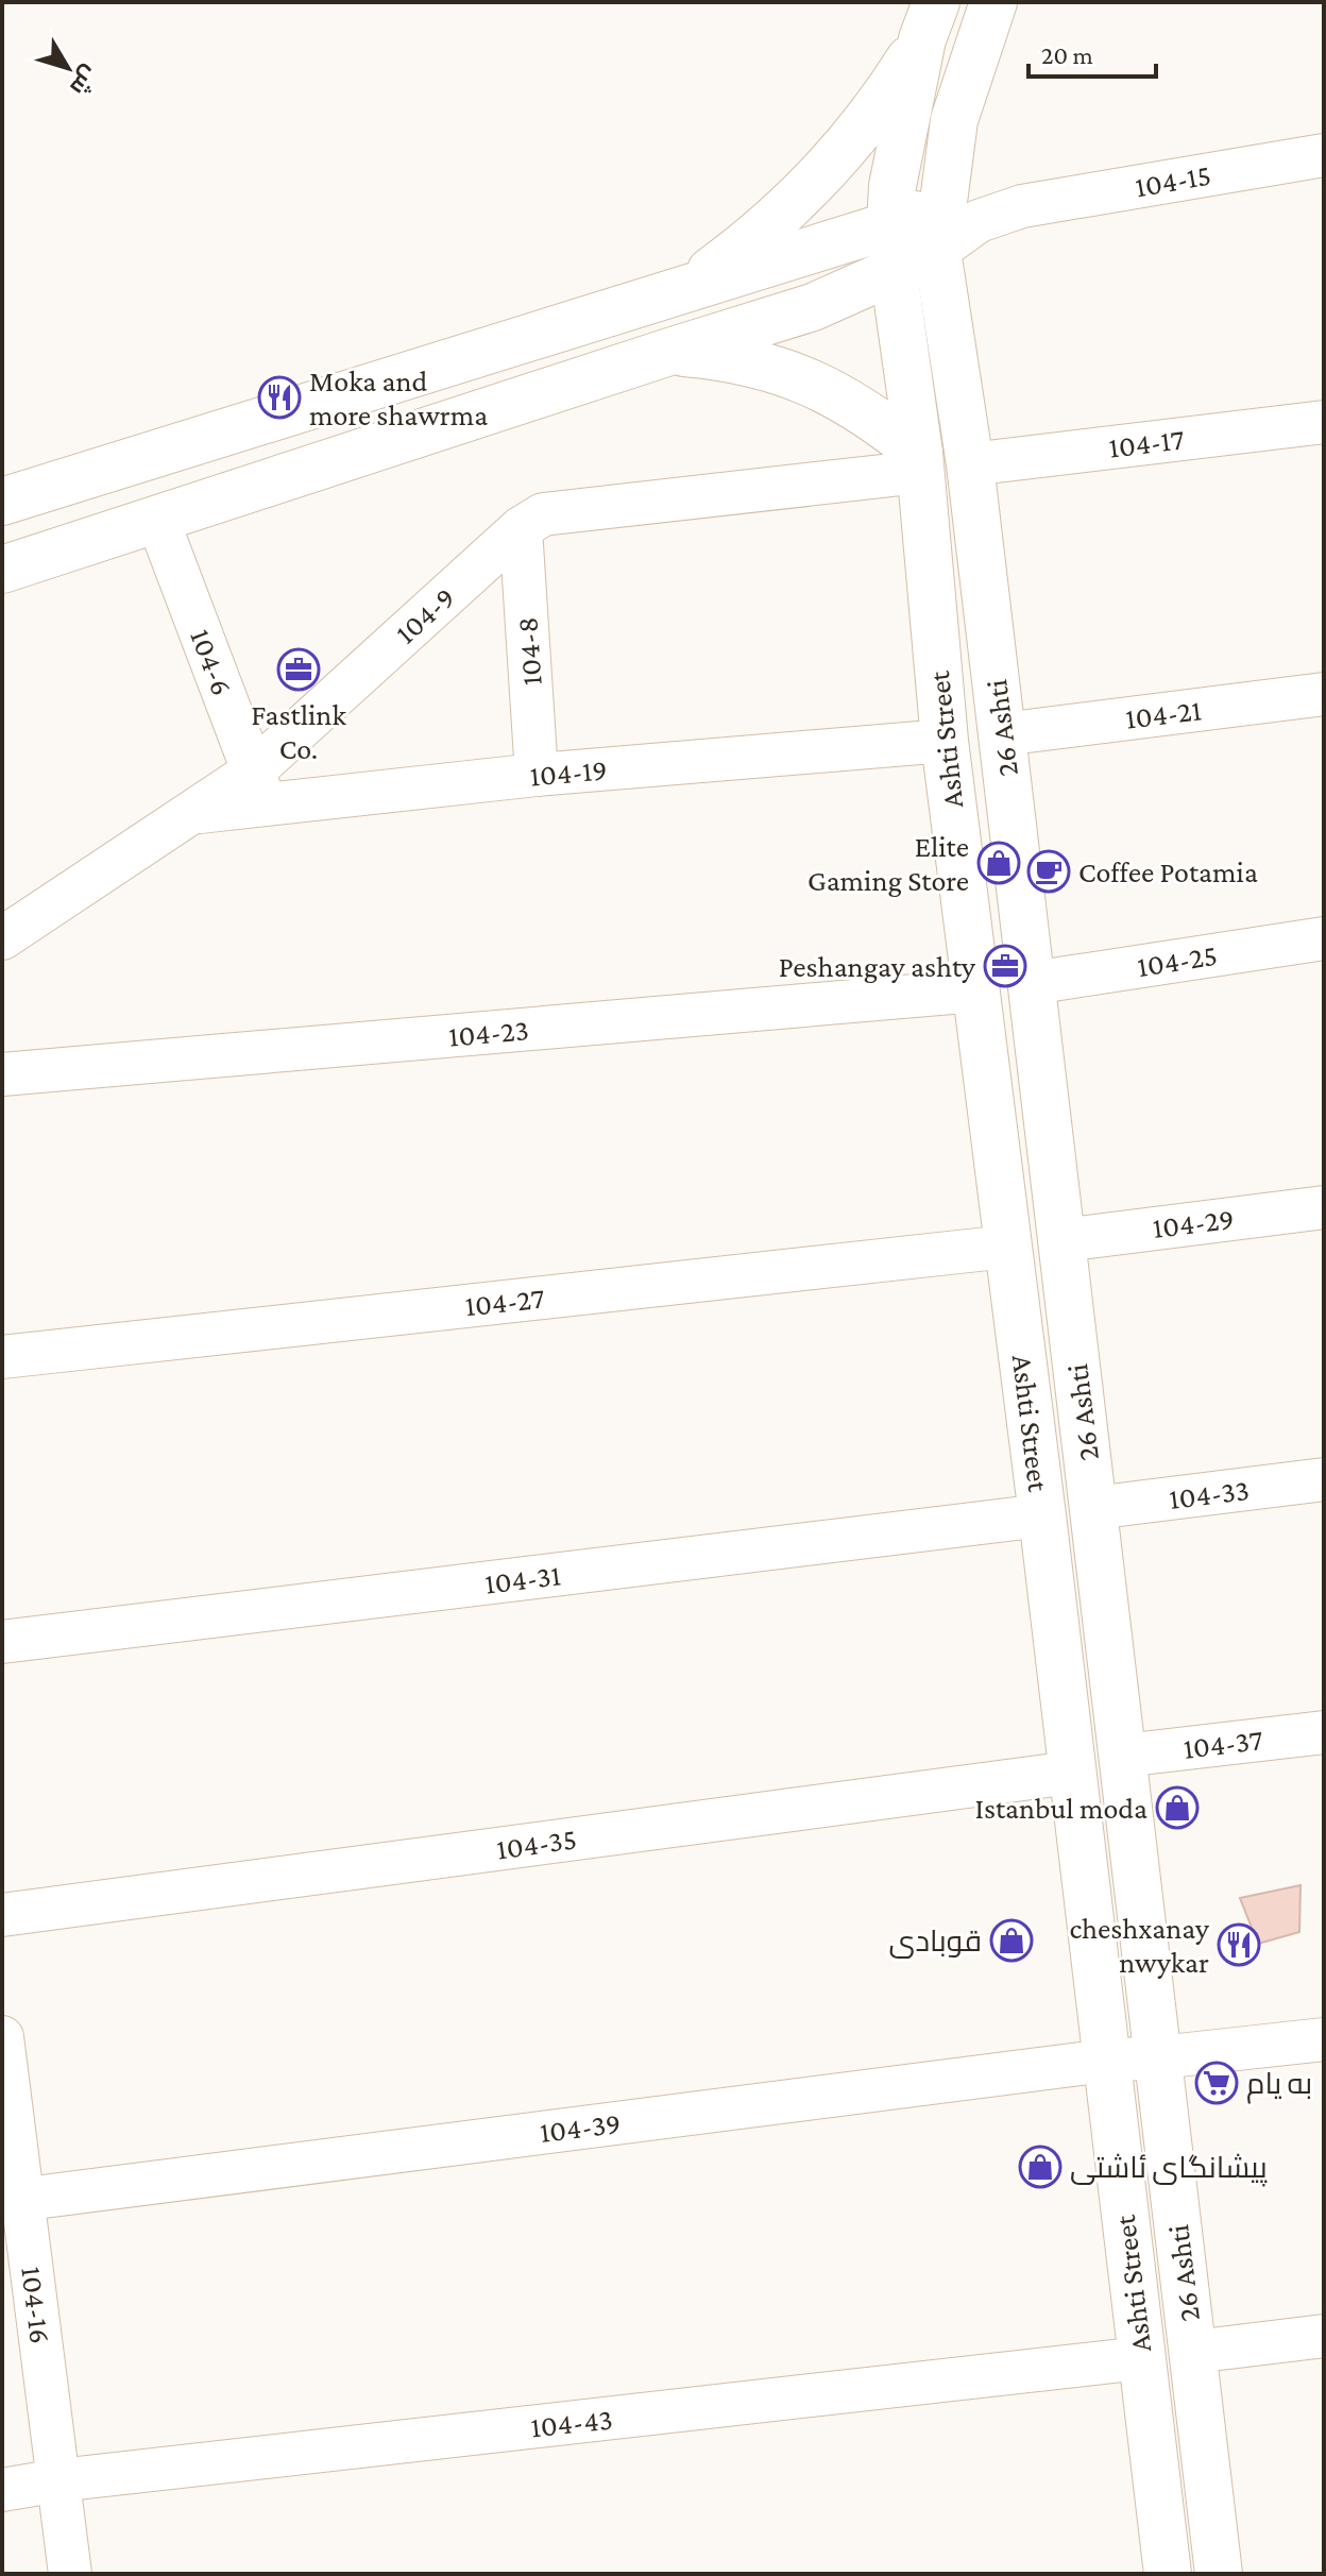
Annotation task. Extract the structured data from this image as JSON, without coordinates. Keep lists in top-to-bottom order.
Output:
{
  "streets": {
    "main road": ["26 Ashti", "Ashti Street"],
    "street": [
      "104-15",
      "104-17",
      "104-9",
      "104-8",
      "104-6",
      "104-21",
      "104-19",
      "104-25",
      "104-23",
      "104-29",
      "104-27",
      "104-33",
      "104-31",
      "104-37",
      "104-35",
      "104-39",
      "104-16",
      "104-43"
    ]
  },
  "crossings": [
    ["104-15", "26 Ashti"],
    ["104-17", "26 Ashti"],
    ["104-9", "104-8"],
    ["104-9", "104-6"],
    ["104-9", "Ashti Street"],
    ["104-9", "104-19"],
    ["104-8", "104-19"],
    ["104-6", "104-19"],
    ["104-21", "26 Ashti"],
    ["26 Ashti", "104-25"],
    ["26 Ashti", "104-29"],
    ["26 Ashti", "104-33"],
    ["26 Ashti", "104-37"],
    ["26 Ashti", "104-39"],
    ["Ashti Street", "104-19"],
    ["Ashti Street", "104-23"],
    ["Ashti Street", "104-27"],
    ["Ashti Street", "104-31"],
    ["Ashti Street", "104-35"],
    ["Ashti Street", "104-39"],
    ["Ashti Street", "104-43"],
    ["104-39", "104-16"],
    ["104-16", "104-43"]
  ],
  "places": {
    "restaurant": ["Moka and more shawrma", "cheshxanay nwykar"],
    "office": ["Fastlink Co.", "Peshangay ashty"],
    "shop": [
      "Elite Gaming Store",
      "Istanbul moda",
      "قوبادی",
      "پیشانگای ئاشتی"
    ],
    "cafe": ["Coffee Potamia"],
    "supermarket": ["به يام"]
  },
  "scale_bar": "20 m",
  "north": "bottom right"
}
